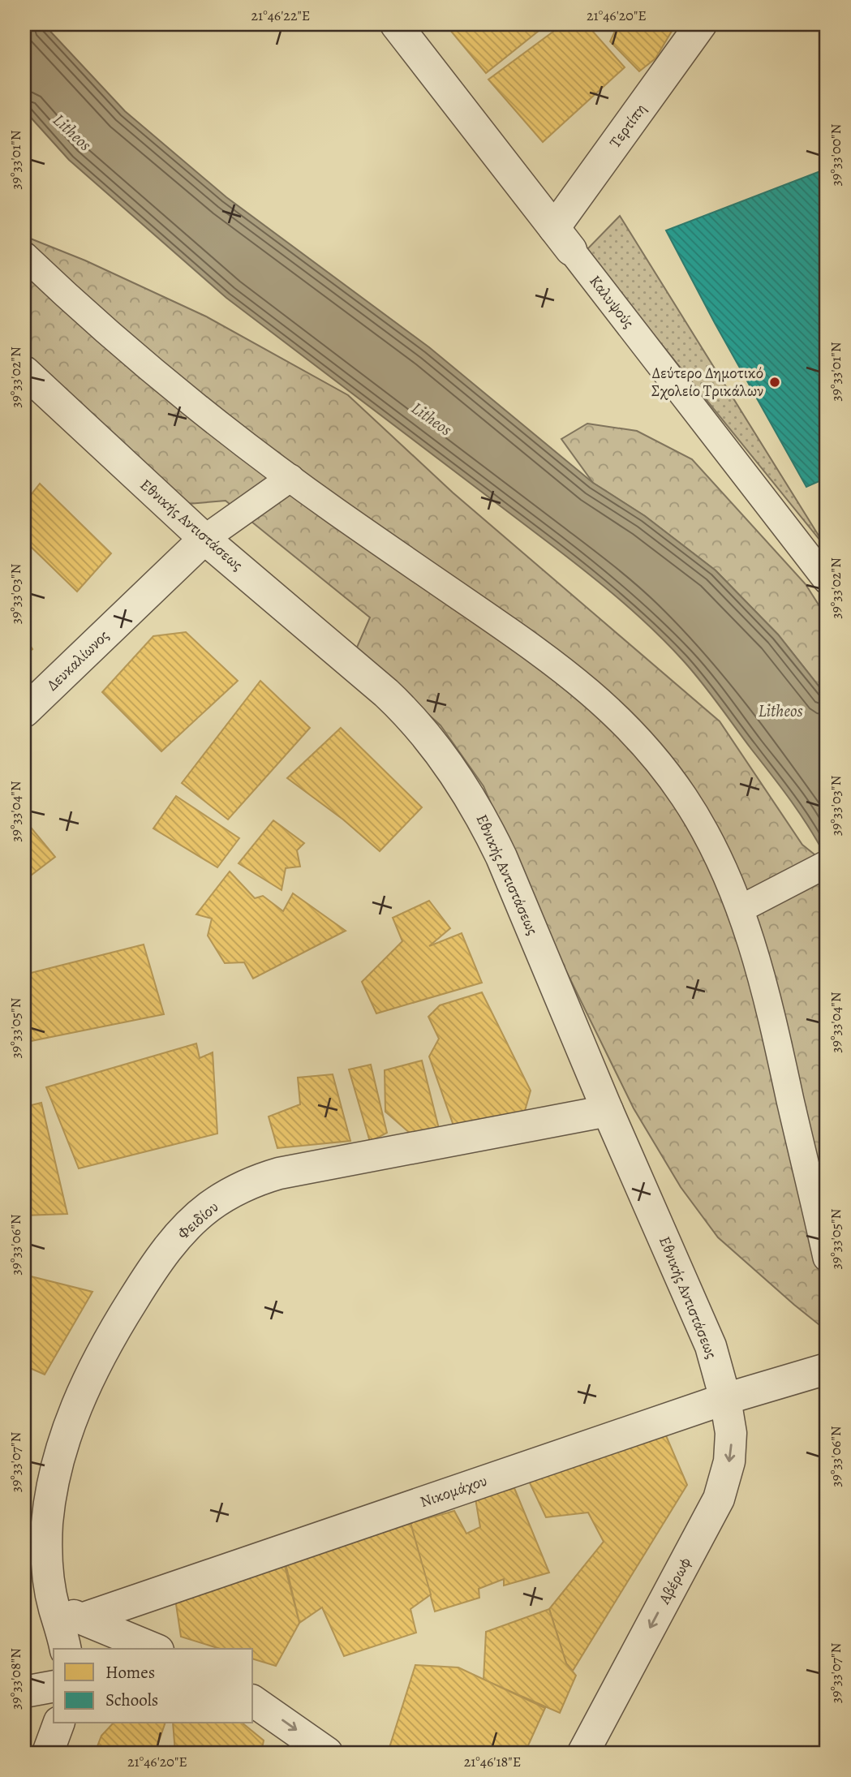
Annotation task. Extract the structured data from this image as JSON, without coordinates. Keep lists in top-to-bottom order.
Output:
{
  "streets": {
    "street": [
      "Τερτίπη",
      "Καλυψούς",
      "Εθνικής Αντιστάσεως",
      "Δευκαλίωνος",
      "Φειδίου",
      "Νικομάχου",
      "Αβέρωφ"
    ]
  },
  "crossings": [
    ["Τερτίπη", "Καλυψούς"],
    ["Εθνικής Αντιστάσεως", "Δευκαλίωνος"],
    ["Εθνικής Αντιστάσεως", "Φειδίου"],
    ["Εθνικής Αντιστάσεως", "Νικομάχου"],
    ["Εθνικής Αντιστάσεως", "Αβέρωφ"],
    ["Νικομάχου", "Αβέρωφ"]
  ],
  "one_way": ["Αβέρωφ"],
  "water": ["Litheos"],
  "places": ["Δεύτερο Δημοτικό Σχολείο Τρικάλων"],
  "legend": ["Homes", "Schools"],
  "coordinates": [
    "21°46'22\"E",
    "21°46'20\"E",
    "39°33'00\"N",
    "39°33'01\"N",
    "39°33'02\"N",
    "39°33'03\"N",
    "39°33'04\"N",
    "39°33'05\"N",
    "39°33'06\"N",
    "39°33'07\"N",
    "39°33'08\"N",
    "21°46'18\"E"
  ]
}
